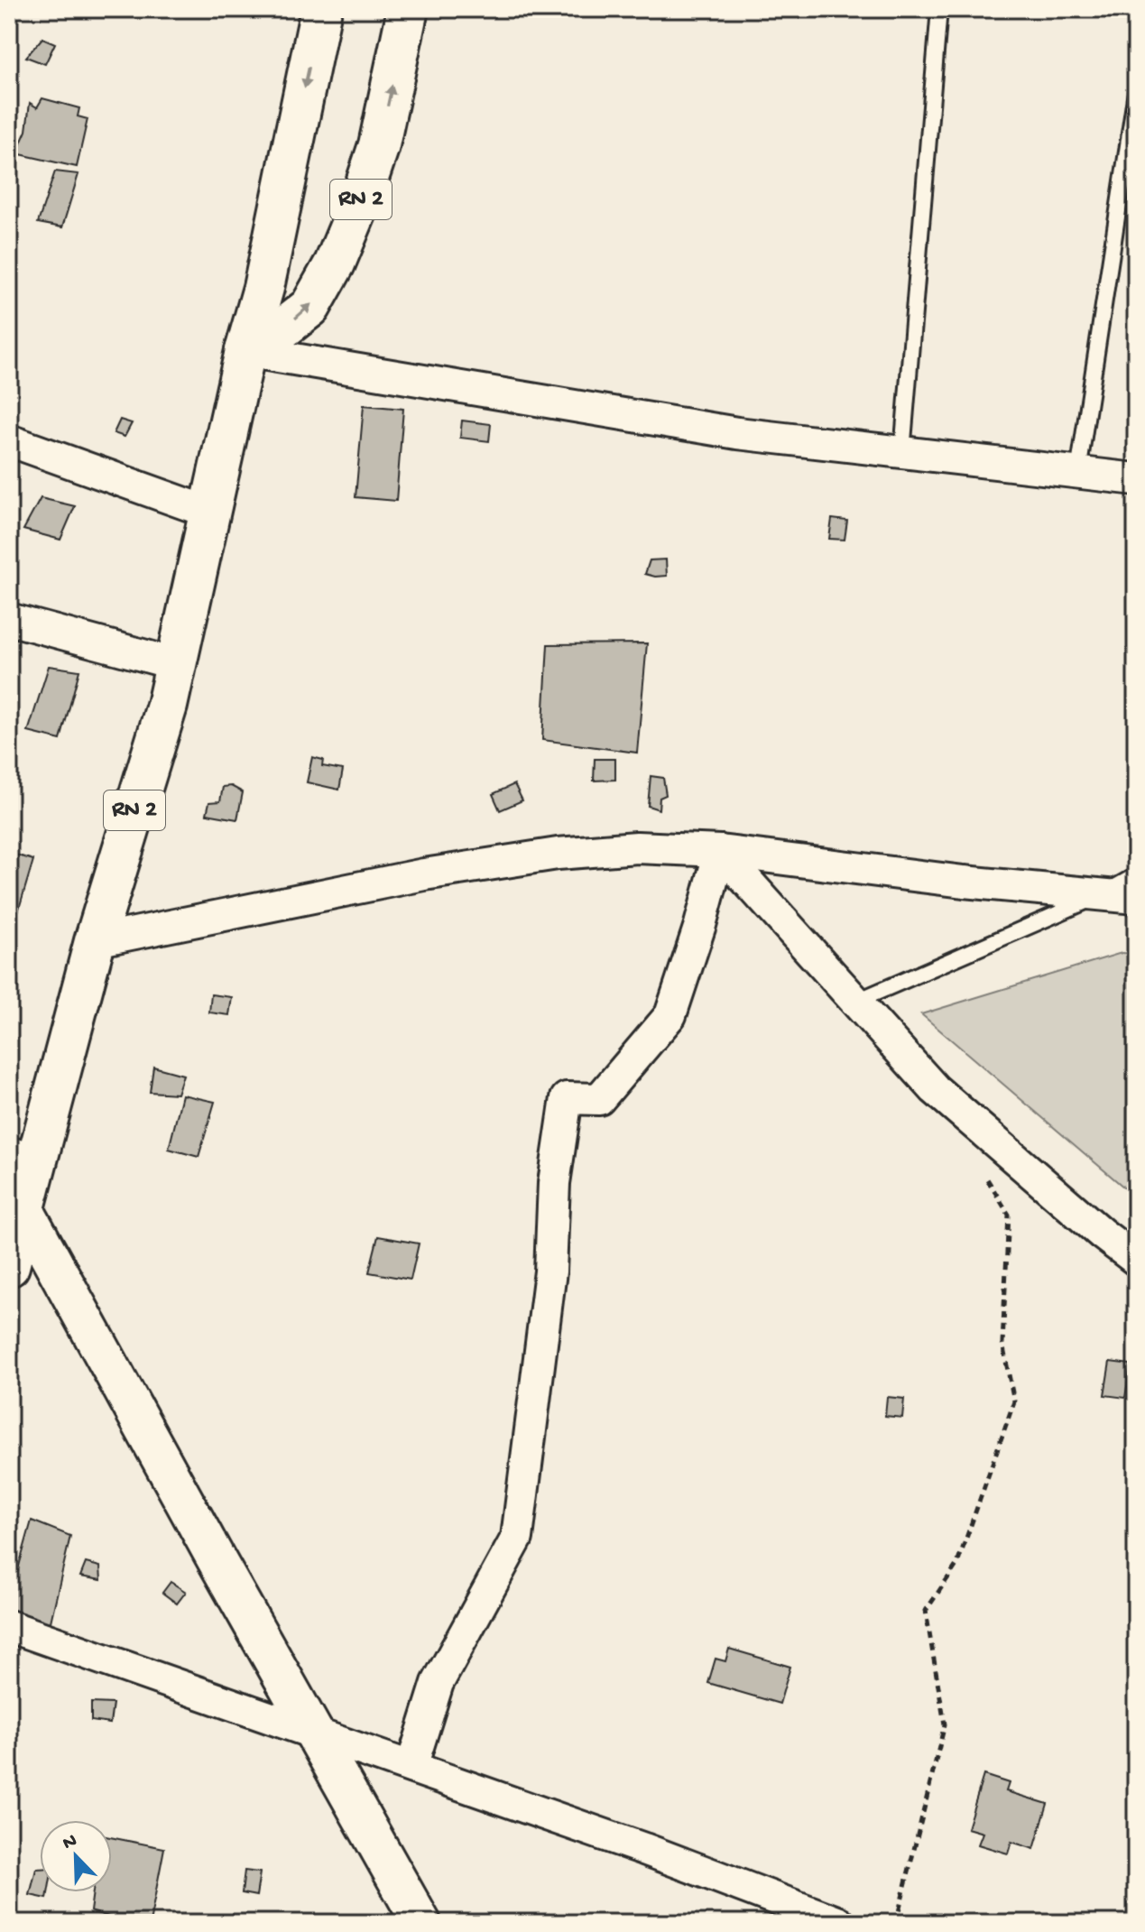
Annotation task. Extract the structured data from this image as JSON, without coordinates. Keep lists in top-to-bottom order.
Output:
{
  "streets": {
    "highway": ["RN 2"]
  },
  "north": "top left"
}
